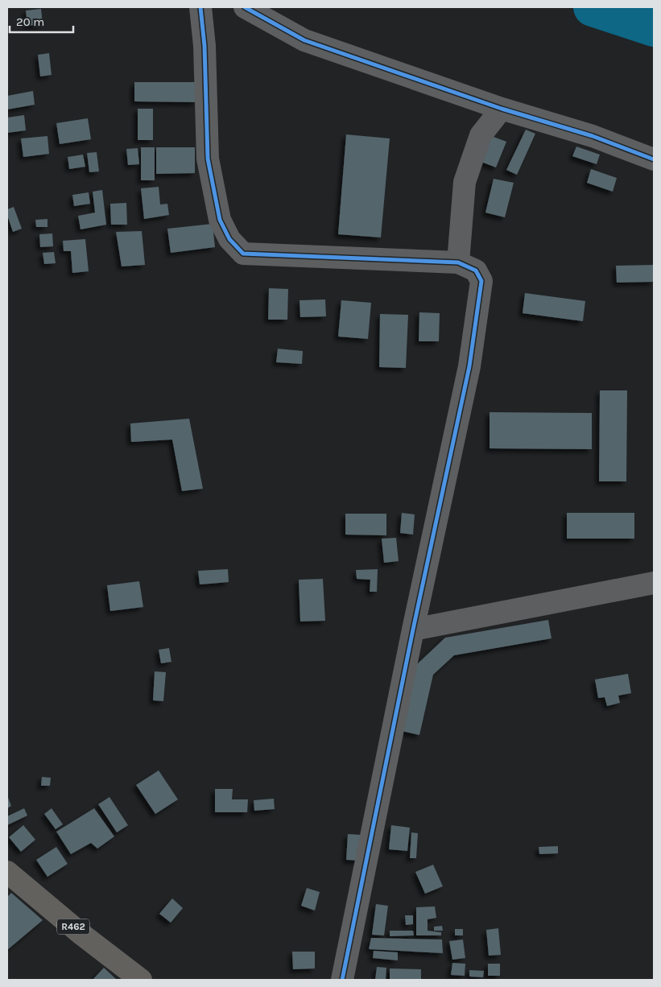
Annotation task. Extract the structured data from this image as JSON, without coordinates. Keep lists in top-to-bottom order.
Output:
{
  "streets": {
    "main road": ["R462"]
  },
  "scale_bar": "20 m"
}
